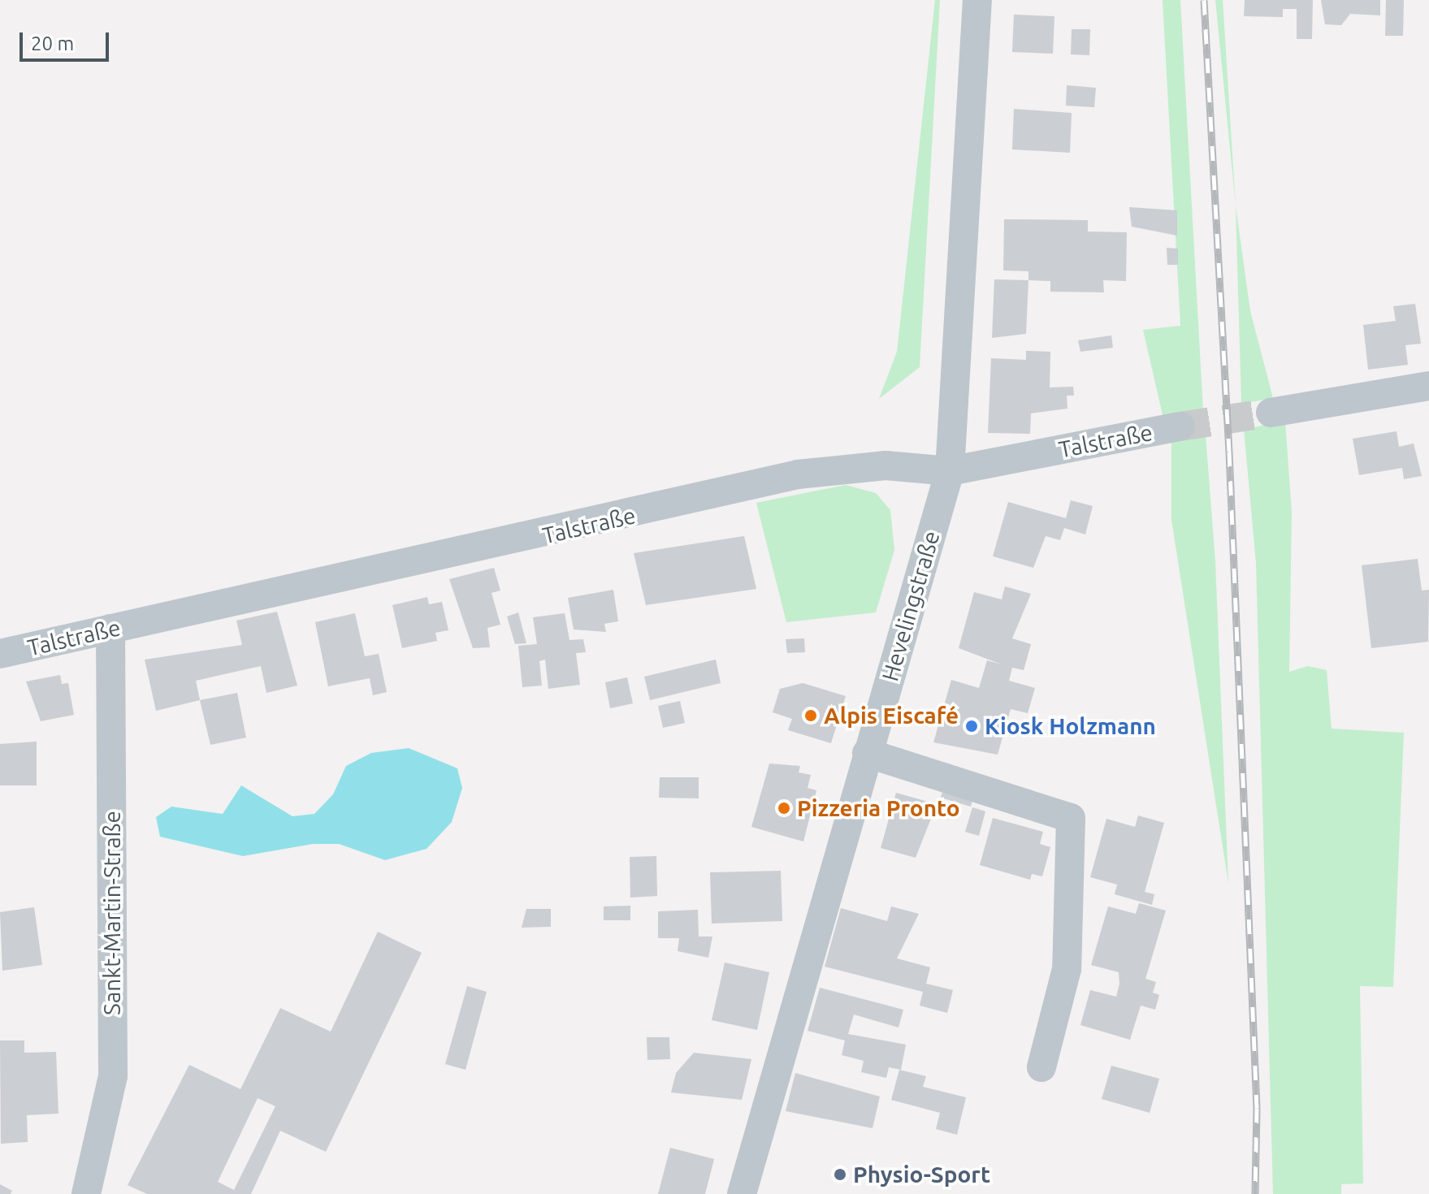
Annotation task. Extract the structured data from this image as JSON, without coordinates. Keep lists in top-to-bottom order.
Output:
{
  "streets": {
    "street": ["Talstraße", "Hevelingstraße", "Sankt-Martin-Straße"]
  },
  "crossings": [
    ["Talstraße", "Hevelingstraße"],
    ["Talstraße", "Sankt-Martin-Straße"]
  ],
  "places": [
    "Alpis Eiscafé",
    "Kiosk Holzmann",
    "Pizzeria Pronto",
    "Physio-Sport"
  ],
  "scale_bar": "20 m"
}
